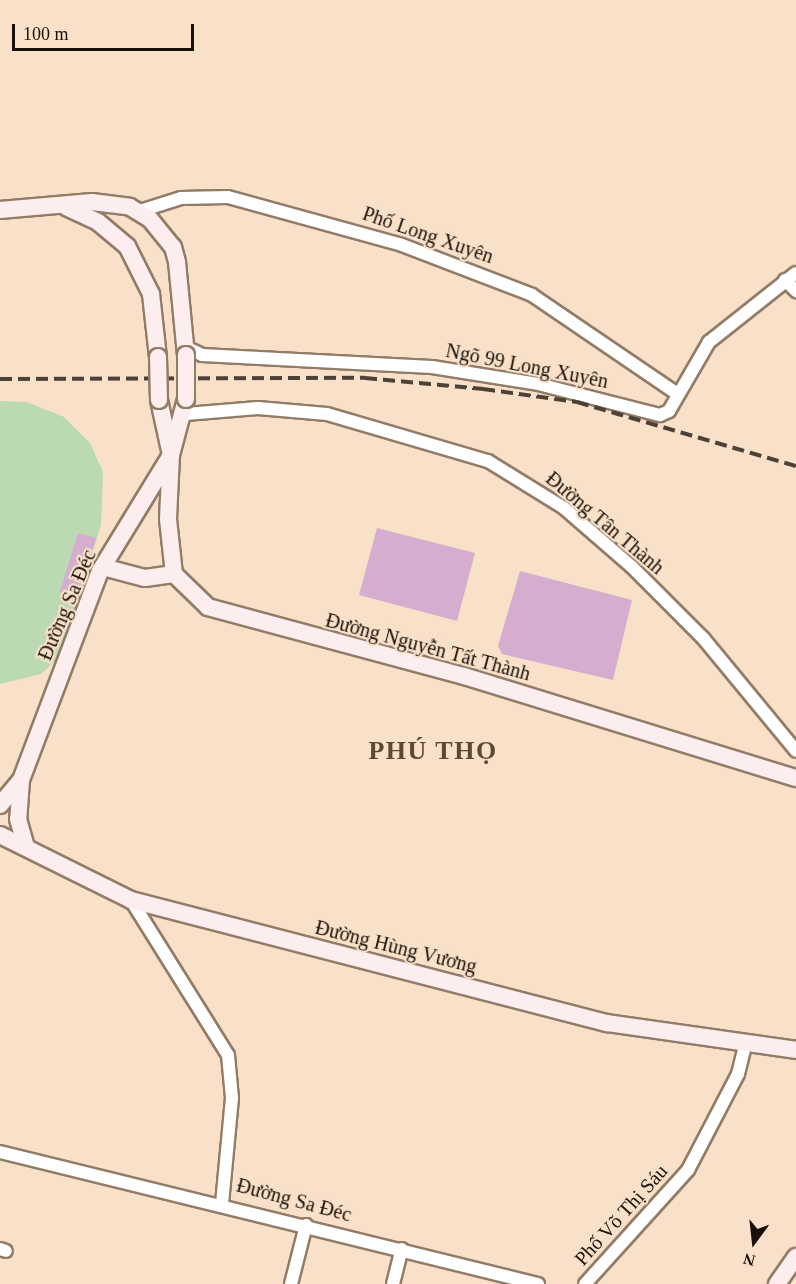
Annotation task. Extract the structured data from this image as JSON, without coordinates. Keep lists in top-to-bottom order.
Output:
{
  "streets": {
    "main road": ["Đường Sa Đéc", "Đường Nguyễn Tất Thành", "Đường Hùng Vương"],
    "street": [
      "Phố Long Xuyên",
      "Ngõ 99 Long Xuyên",
      "Đường Tân Thành",
      "Phố Võ Thị Sáu"
    ]
  },
  "crossings": [
    ["Phố Long Xuyên", "Ngõ 99 Long Xuyên"],
    ["Đường Sa Đéc", "Đường Hùng Vương"],
    ["Đường Hùng Vương", "Phố Võ Thị Sáu"]
  ],
  "districts": ["PHÚ THỌ"],
  "scale_bar": "100 m",
  "north": "bottom"
}
